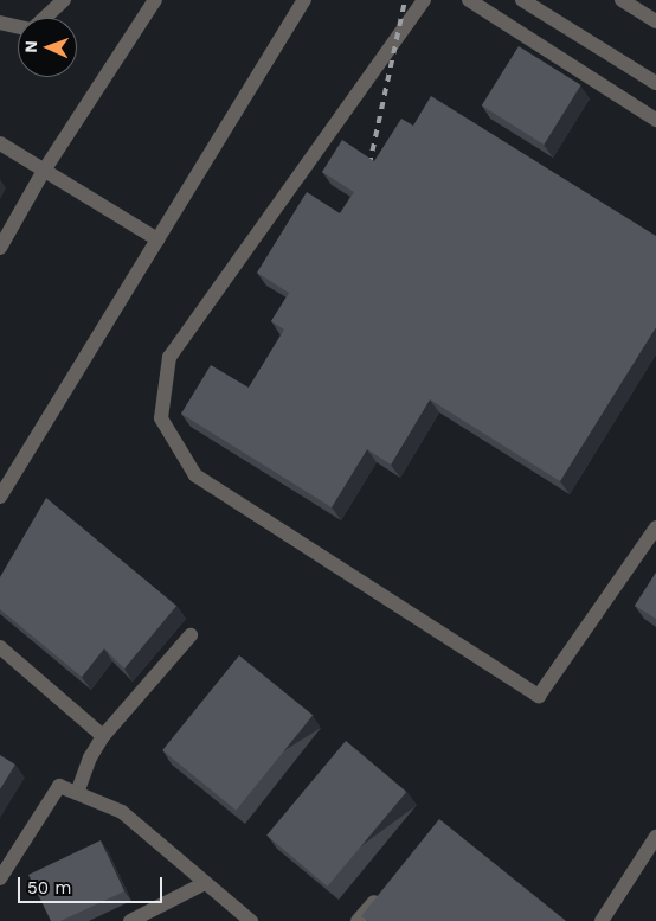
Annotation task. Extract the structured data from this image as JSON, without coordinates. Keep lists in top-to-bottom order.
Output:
{
  "scale_bar": "50 m",
  "north": "left"
}
